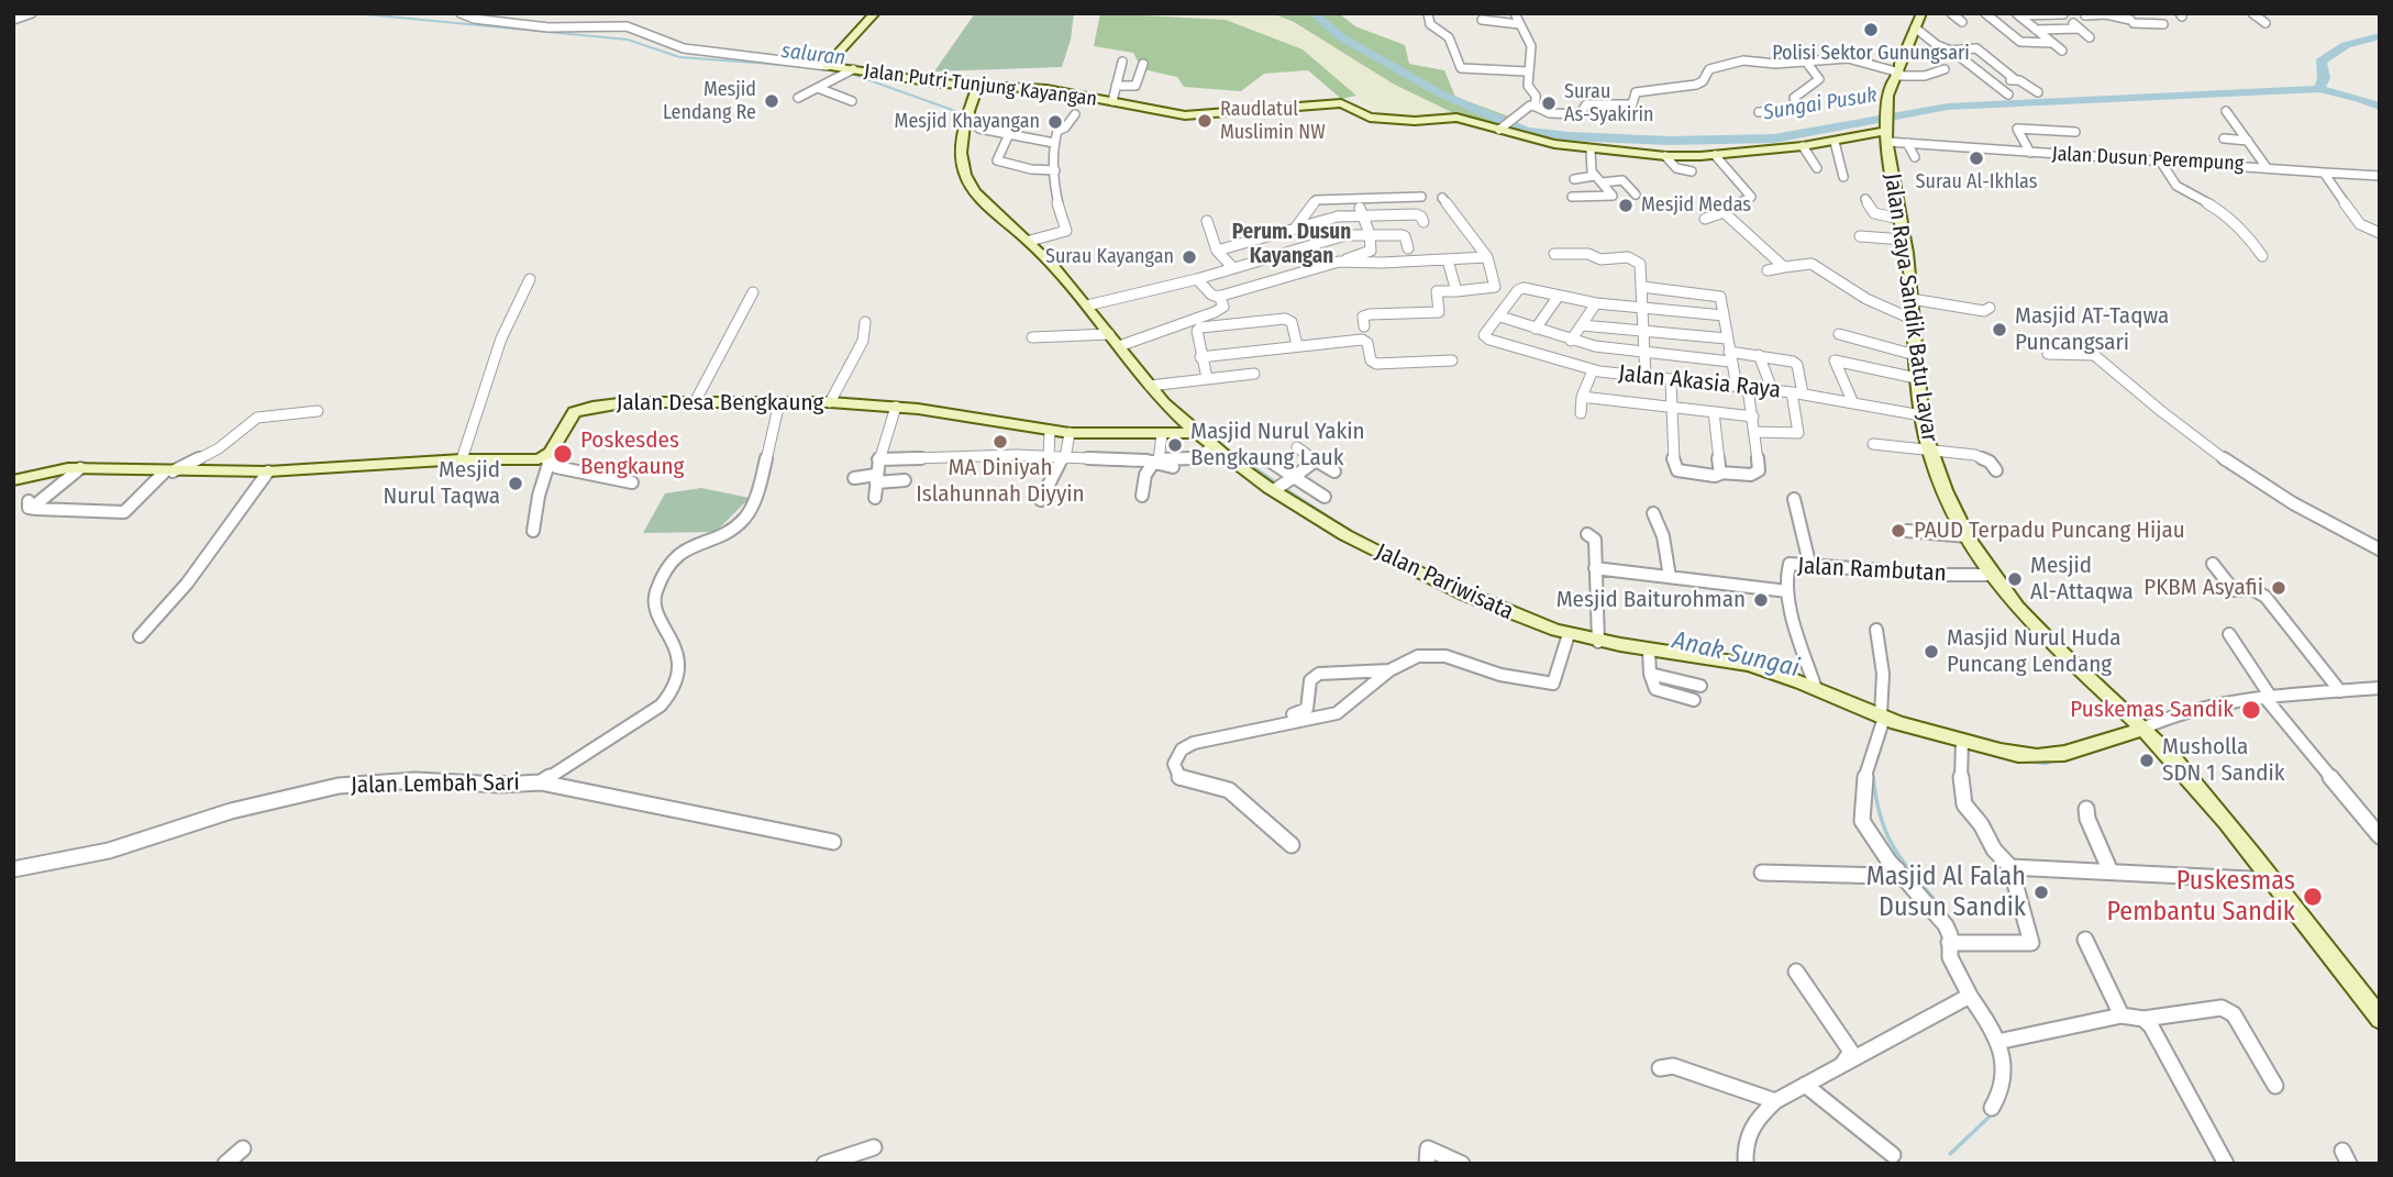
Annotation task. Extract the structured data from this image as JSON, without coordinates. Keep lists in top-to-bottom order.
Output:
{
  "streets": {
    "street": [
      "Jalan Putri Tunjung Kayangan",
      "Jalan Dusun Perempung",
      "Jalan Raya Sandik Batu Layar",
      "Jalan Akasia Raya",
      "Jalan Desa Bengkaung",
      "Jalan Rambutan",
      "Jalan Pariwisata",
      "Jalan Lembah Sari"
    ]
  },
  "crossings": [
    ["Jalan Putri Tunjung Kayangan", "Jalan Dusun Perempung"],
    ["Jalan Putri Tunjung Kayangan", "Jalan Raya Sandik Batu Layar"],
    ["Jalan Putri Tunjung Kayangan", "Jalan Pariwisata"],
    ["Jalan Dusun Perempung", "Jalan Raya Sandik Batu Layar"],
    ["Jalan Raya Sandik Batu Layar", "Jalan Akasia Raya"],
    ["Jalan Raya Sandik Batu Layar", "Jalan Rambutan"],
    ["Jalan Raya Sandik Batu Layar", "Jalan Pariwisata"],
    ["Jalan Desa Bengkaung", "Jalan Pariwisata"],
    ["Jalan Desa Bengkaung", "Jalan Lembah Sari"],
    ["Jalan Rambutan", "Jalan Pariwisata"]
  ],
  "districts": ["Perum. Dusun Kayangan"],
  "water": ["saluran", "Sungai Pusuk", "Anak Sungai"],
  "places": [
    "Polisi Sektor Gunungsari",
    "Mesjid Lendang Re",
    "Surau As-Syakirin",
    "Raudlatul Muslimin NW",
    "Mesjid Khayangan",
    "Surau Al-Ikhlas",
    "Mesjid Medas",
    "Surau Kayangan",
    "Masjid AT-Taqwa Puncangsari",
    "MA Diniyah Islahunnah Diyyin",
    "Masjid Nurul Yakin Bengkaung Lauk",
    "Poskesdes Bengkaung",
    "Mesjid Nurul Taqwa",
    "PAUD Terpadu Puncang Hijau",
    "Mesjid Al-Attaqwa",
    "PKBM Asyafii",
    "Mesjid Baiturohman",
    "Masjid Nurul Huda Puncang Lendang",
    "Puskemas Sandik",
    "Musholla SDN 1 Sandik",
    "Masjid Al Falah Dusun Sandik",
    "Puskesmas Pembantu Sandik"
  ]
}
